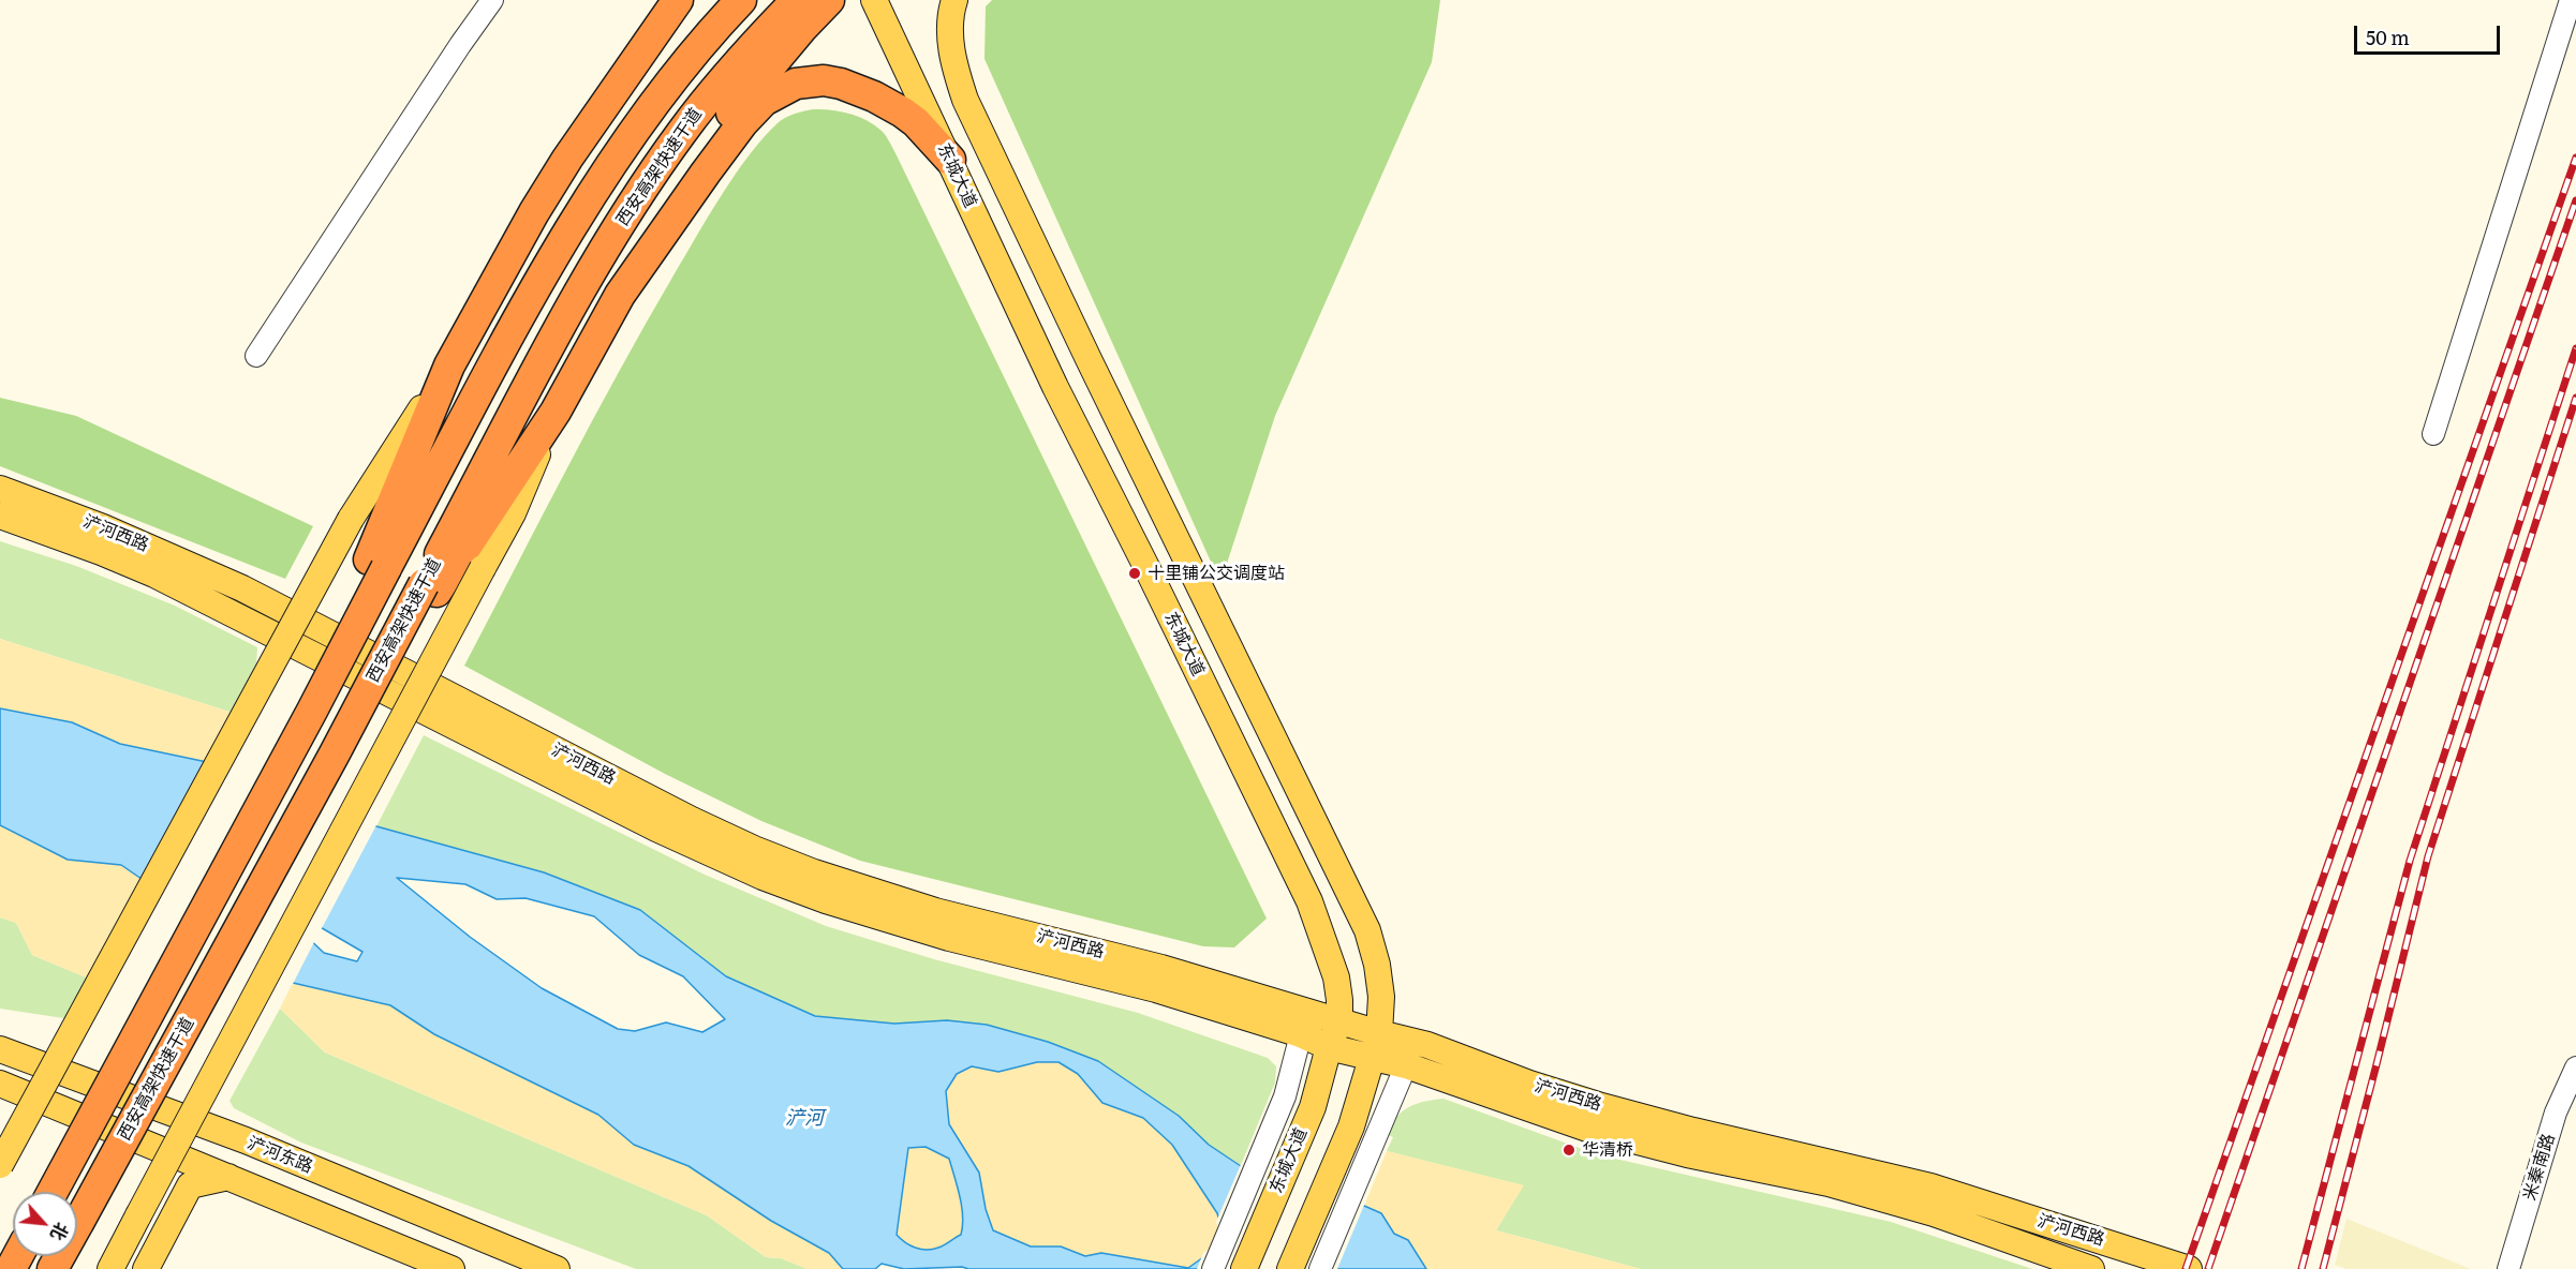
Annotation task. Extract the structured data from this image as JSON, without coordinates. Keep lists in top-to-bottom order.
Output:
{
  "streets": {
    "highway": ["西安高架快速干道"],
    "main road": ["东城大道", "浐河西路", "浐河东路"],
    "street": ["米秦南路"]
  },
  "crossings": [
    ["东城大道", "浐河西路"]
  ],
  "water": ["浐河"],
  "places": ["十里铺公交调度站", "华清桥"],
  "scale_bar": "50 m",
  "north": "bottom right"
}
